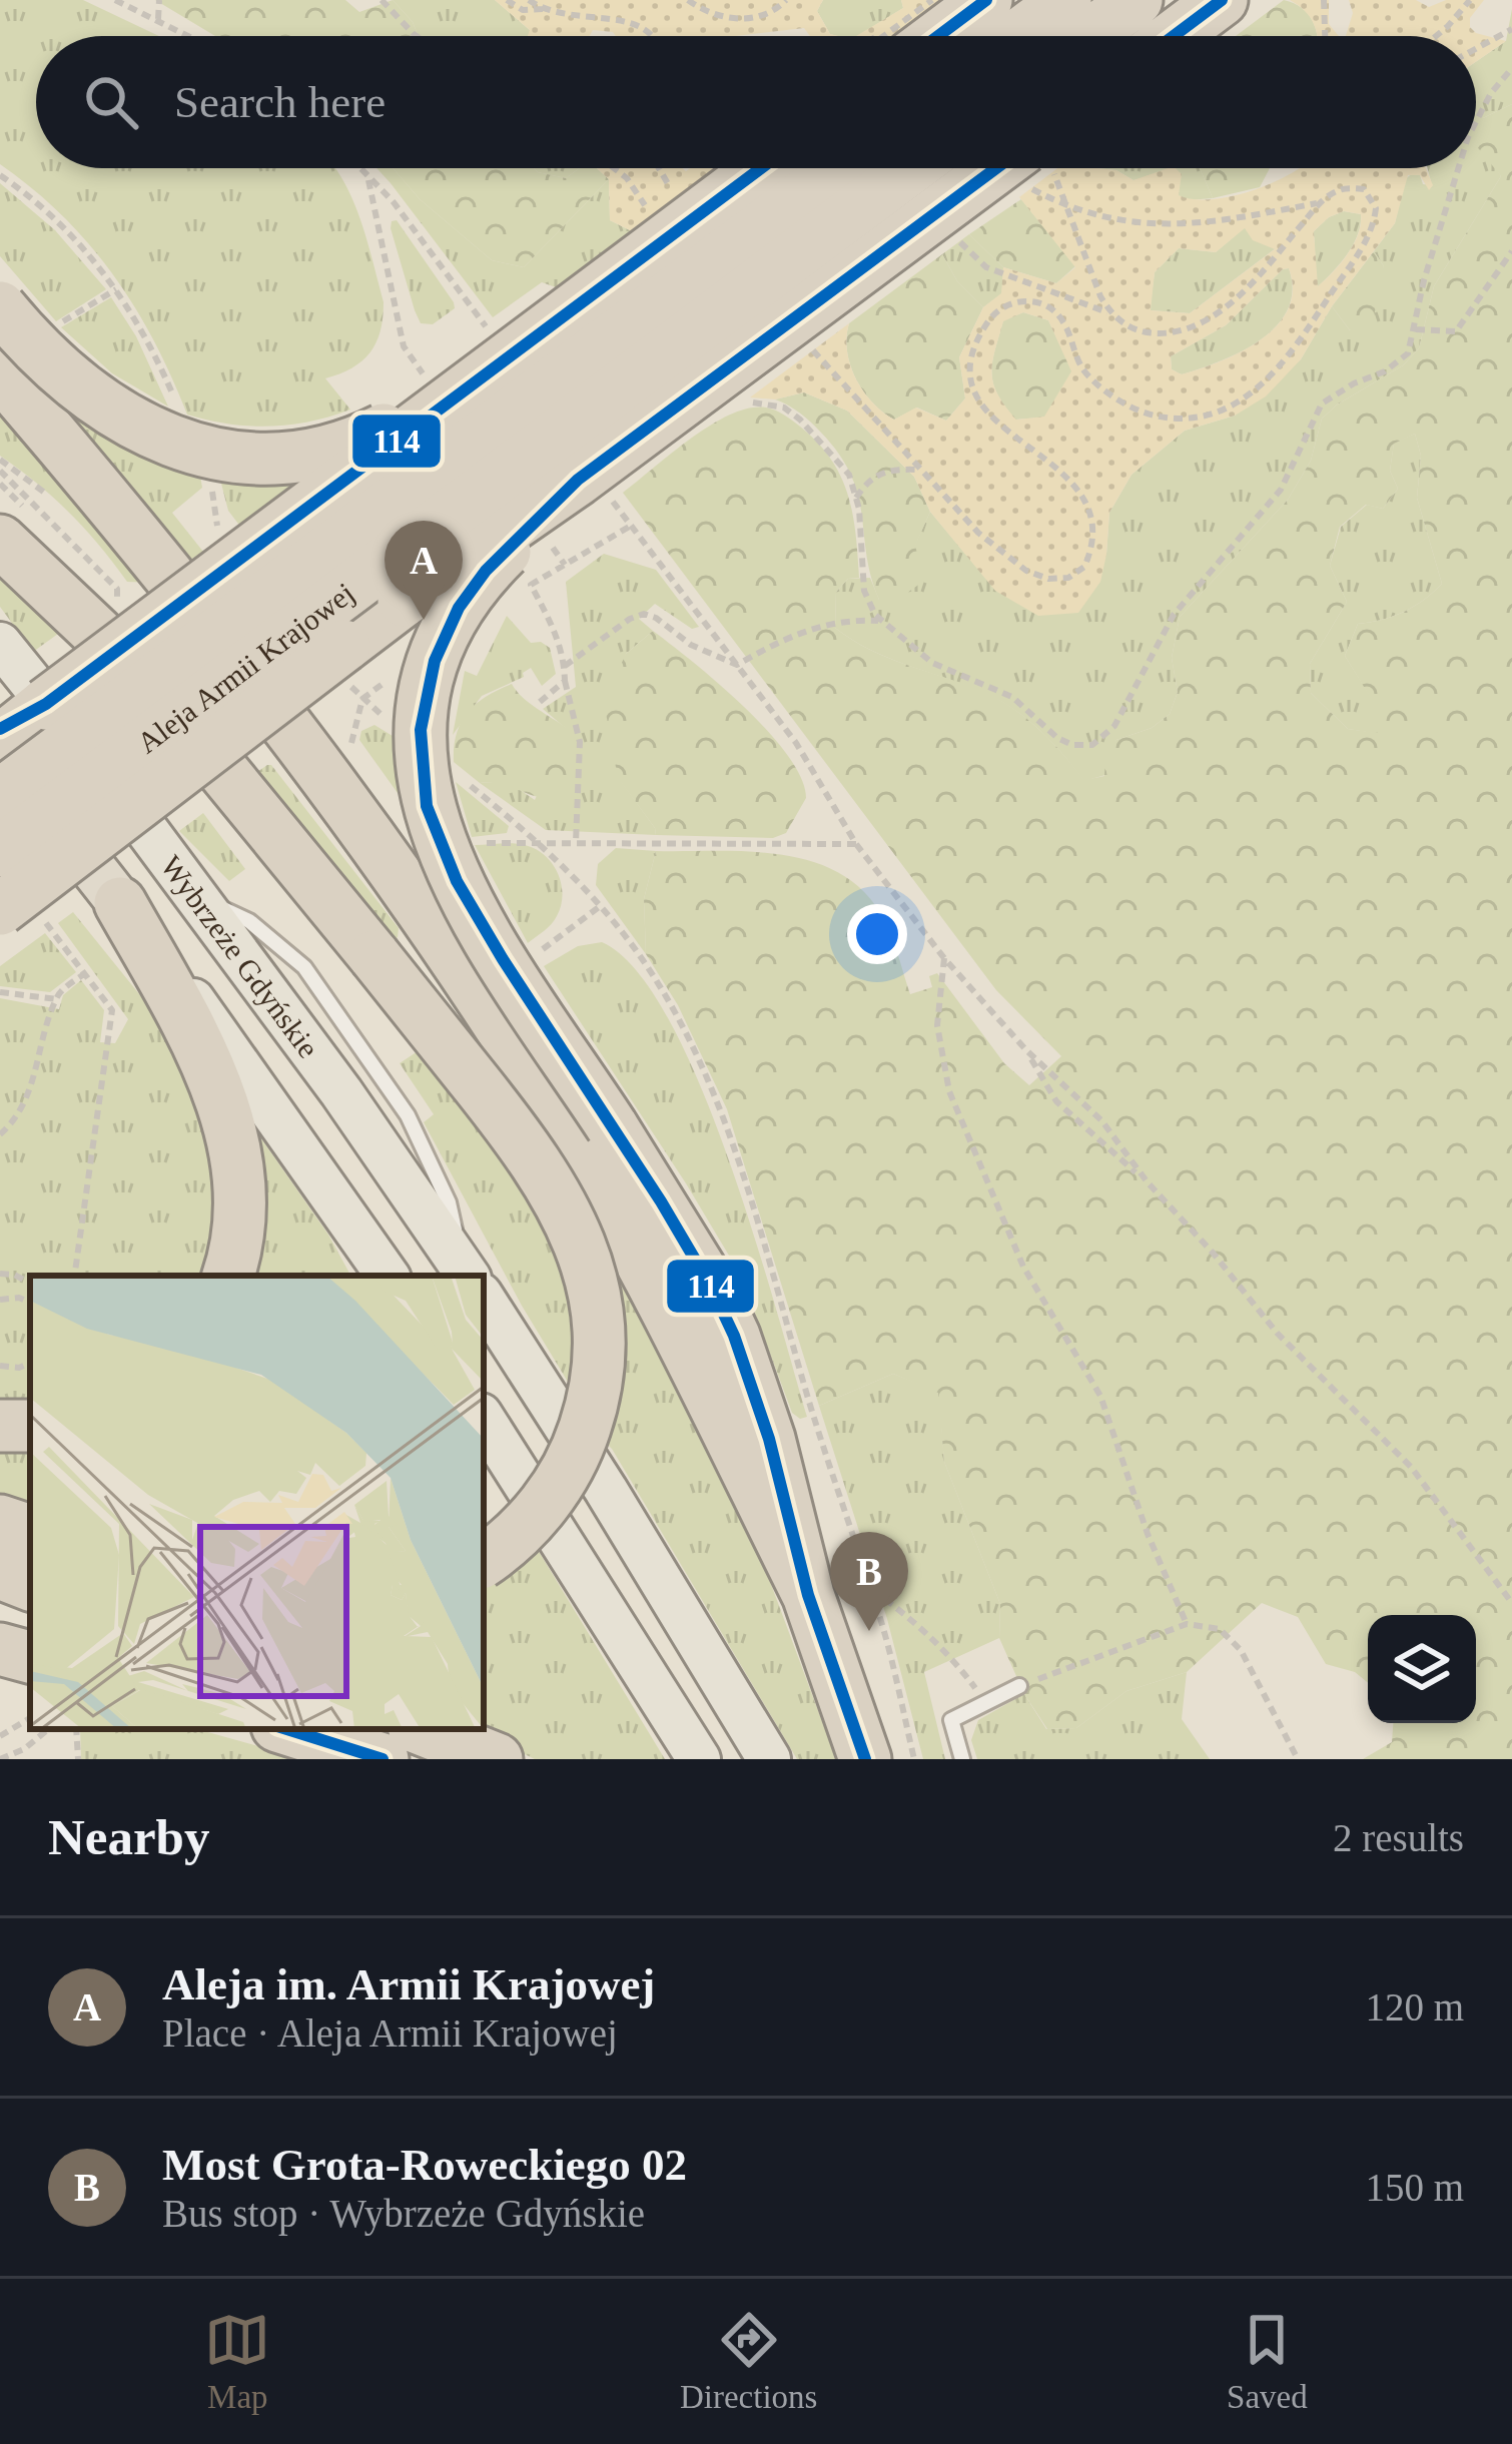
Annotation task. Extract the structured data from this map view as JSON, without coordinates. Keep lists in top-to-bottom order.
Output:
{
  "streets": {
    "highway": ["Aleja Armii Krajowej"],
    "main road": ["Wybrzeże Gdyńskie"]
  },
  "lines": ["transit line 114"],
  "page": {
    "search": "Search here",
    "pins": ["A", "B"],
    "heading": ["Nearby", "2 results"],
    "list": [
      {
        "mark": "A",
        "name": "Aleja im. Armii Krajowej",
        "note": "Place · Aleja Armii Krajowej",
        "value": "120 m"
      },
      {
        "mark": "B",
        "name": "Most Grota-Roweckiego 02",
        "note": "Bus stop · Wybrzeże Gdyńskie",
        "value": "150 m"
      }
    ],
    "nav": ["Map", "Directions", "Saved"]
  }
}
